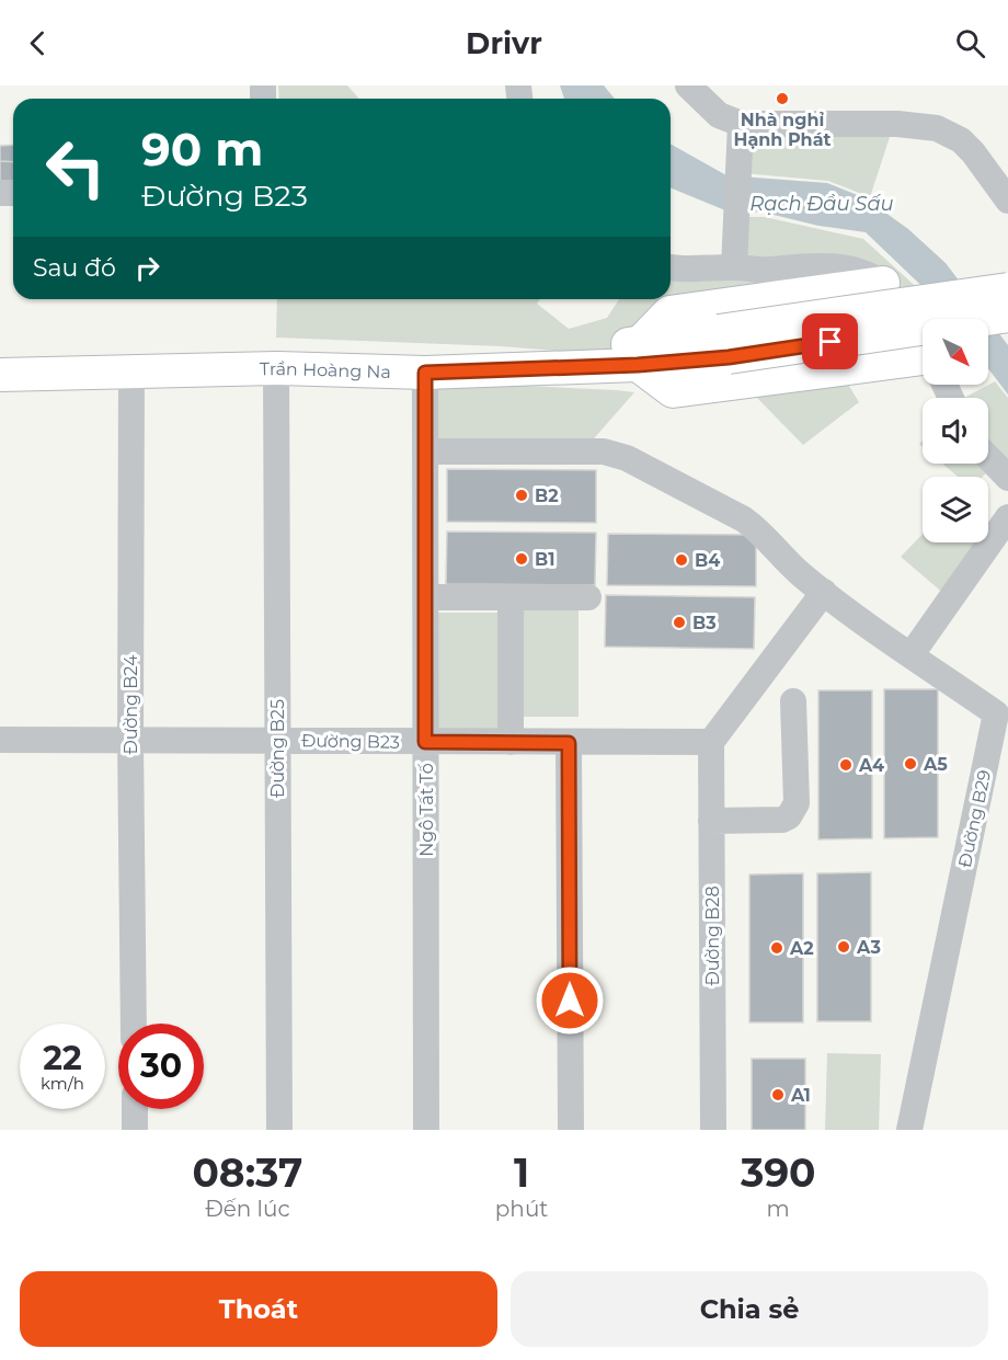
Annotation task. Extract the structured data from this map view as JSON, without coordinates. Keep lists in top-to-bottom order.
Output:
{
  "streets": {
    "main road": ["Trần Hoàng Na"],
    "street": [
      "Đường B24",
      "Đường B23",
      "Đường B25",
      "Ngô Tất Tố",
      "Đường B29",
      "Đường B28"
    ]
  },
  "crossings": [
    ["Trần Hoàng Na", "Đường B24"],
    ["Trần Hoàng Na", "Đường B25"],
    ["Trần Hoàng Na", "Ngô Tất Tố"],
    ["Đường B24", "Đường B23"],
    ["Đường B23", "Đường B25"],
    ["Đường B23", "Ngô Tất Tố"],
    ["Đường B23", "Đường B28"],
    ["Ngô Tất Tố", "Đường B29"]
  ],
  "water": ["Rạch Đầu Sấu"],
  "places": [
    "Nhà nghỉ Hạnh Phát",
    "B2",
    "B1",
    "B4",
    "B3",
    "A5",
    "A4",
    "A3",
    "A2",
    "A1"
  ],
  "north": "bottom right",
  "page": {
    "header": "Drivr",
    "turn": ["90 m", "Đường B23"],
    "then": "Sau đó",
    "speed": "22 km/h",
    "limit": "30",
    "eta": [
      "08:37",
      "Đến lúc",
      "1",
      "phút",
      "390",
      "m"
    ],
    "buttons": ["Thoát", "Chia sẻ"]
  }
}
